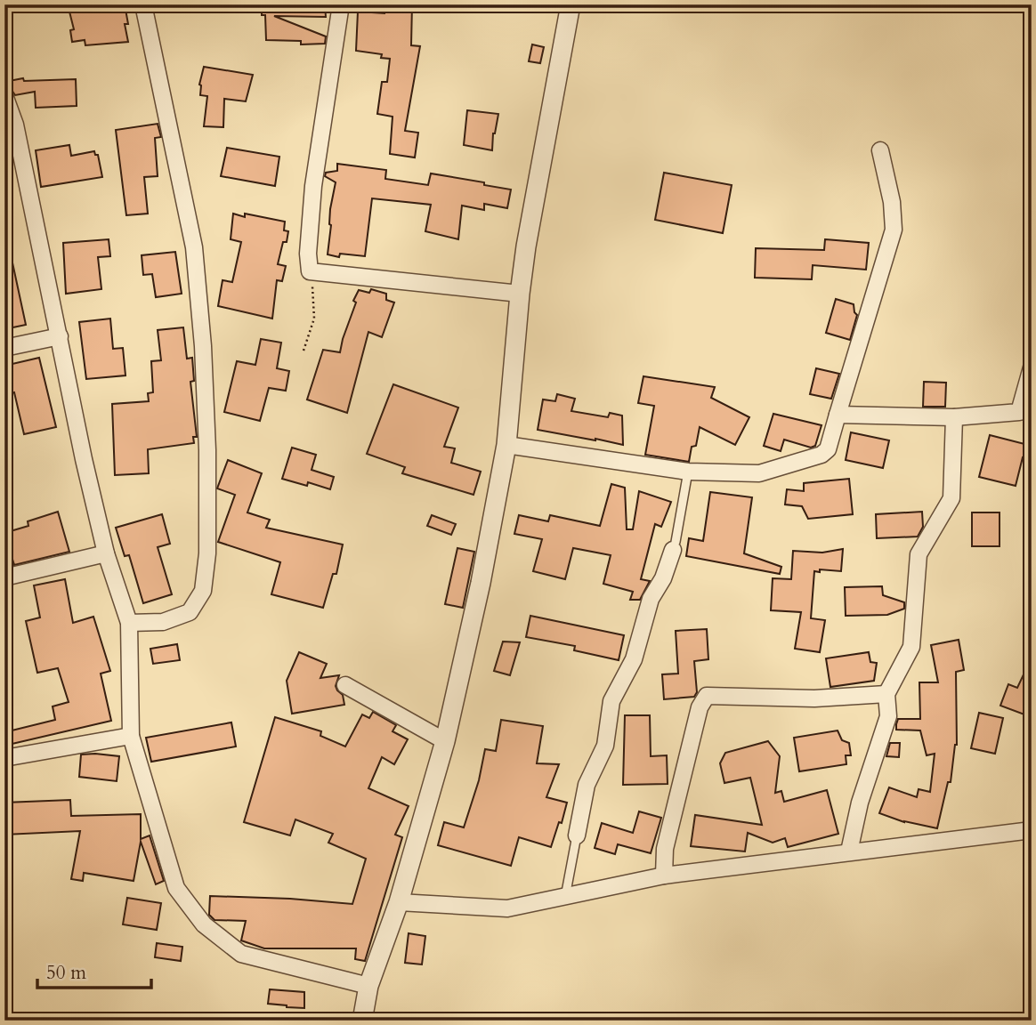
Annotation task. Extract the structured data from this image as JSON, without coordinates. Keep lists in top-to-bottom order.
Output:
{
  "scale_bar": "50 m"
}
